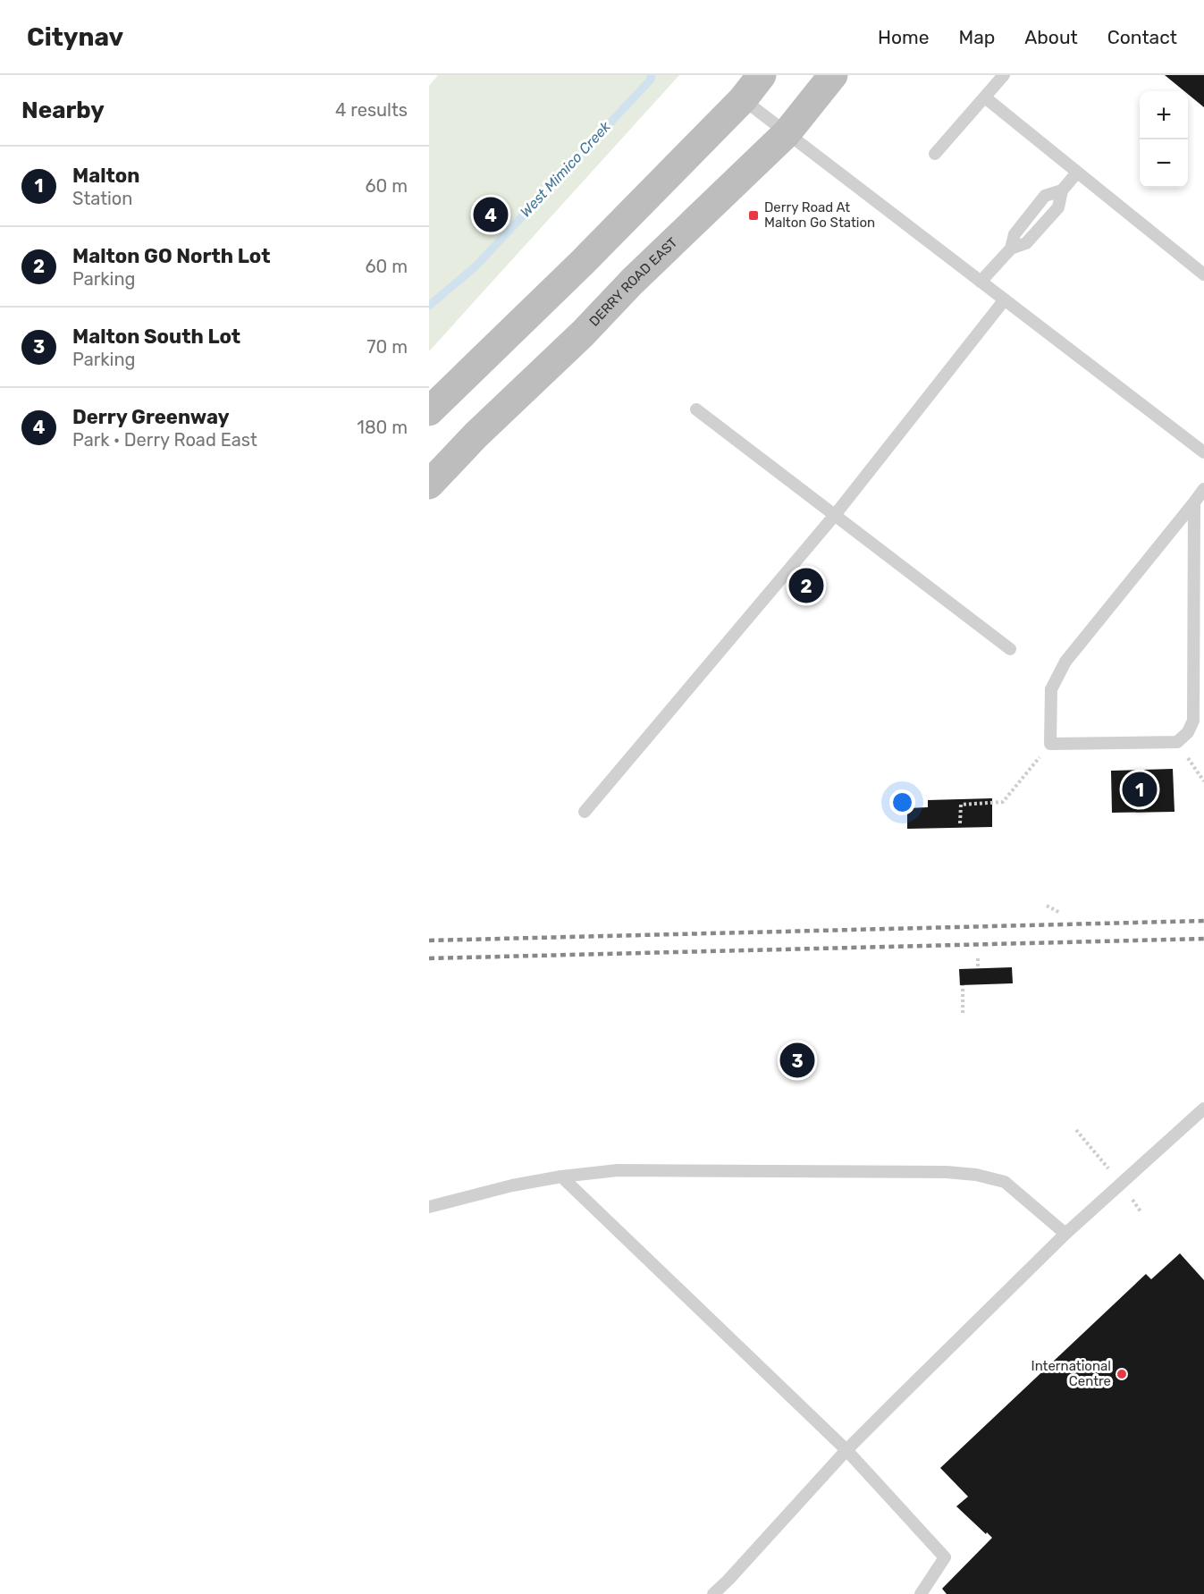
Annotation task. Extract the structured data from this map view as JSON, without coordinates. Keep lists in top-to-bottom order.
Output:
{
  "streets": {
    "main road": ["DERRY ROAD EAST"]
  },
  "water": ["West Mimico Creek"],
  "places": {
    "transit": ["Derry Road At Malton Go Station"],
    "other": ["International Centre"]
  },
  "page": {
    "header": "Citynav",
    "nav": [
      "Home",
      "Map",
      "About",
      "Contact"
    ],
    "heading": ["Nearby", "4 results"],
    "map_buttons": ["+", "−"],
    "list": [
      {
        "mark": "1",
        "name": "Malton",
        "note": "Station",
        "value": "60 m"
      },
      {
        "mark": "2",
        "name": "Malton GO North Lot",
        "note": "Parking",
        "value": "60 m"
      },
      {
        "mark": "3",
        "name": "Malton South Lot",
        "note": "Parking",
        "value": "70 m"
      },
      {
        "mark": "4",
        "name": "Derry Greenway",
        "note": "Park · Derry Road East",
        "value": "180 m"
      }
    ],
    "pins": [
      "4",
      "2",
      "1",
      "3"
    ]
  }
}
